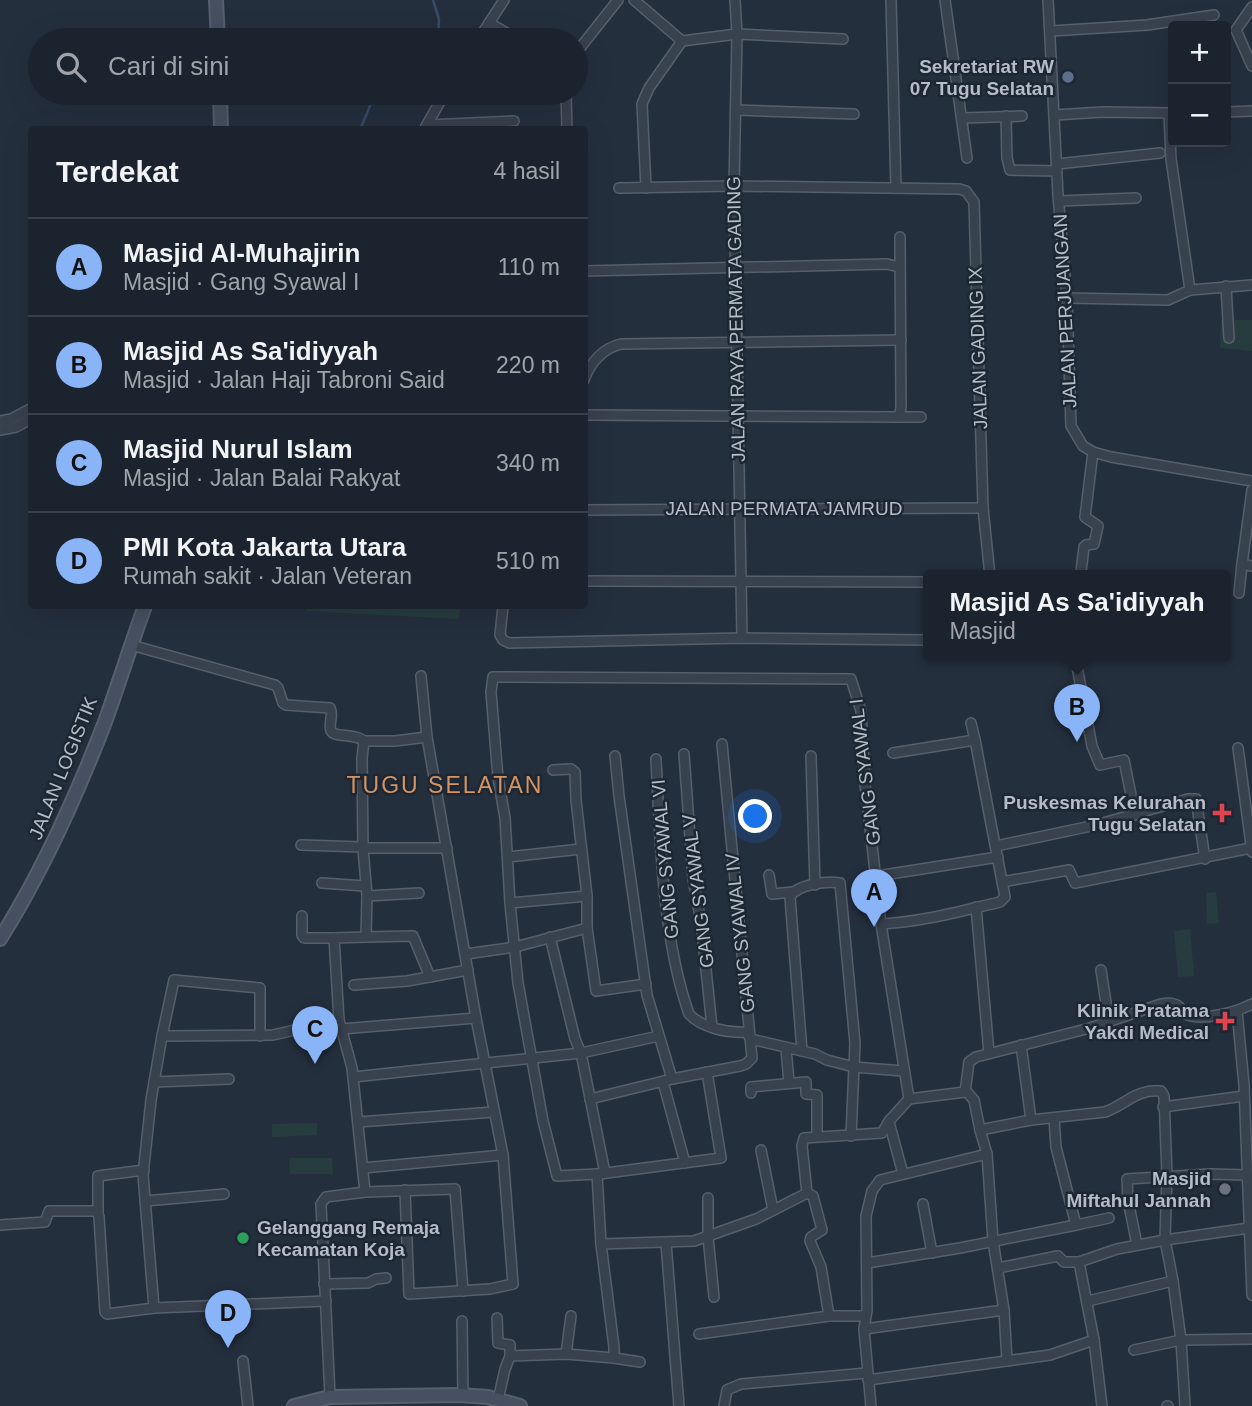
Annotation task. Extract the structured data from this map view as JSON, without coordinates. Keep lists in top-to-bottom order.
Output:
{
  "streets": {
    "main road": ["JALAN LOGISTIK"],
    "street": [
      "JALAN PERJUANGAN",
      "JALAN RAYA PERMATA GADING",
      "JALAN GADING IX",
      "JALAN PERMATA JAMRUD",
      "GANG SYAWAL I",
      "GANG SYAWAL VI",
      "GANG SYAWAL V",
      "GANG SYAWAL IV"
    ]
  },
  "crossings": [
    ["JALAN RAYA PERMATA GADING", "JALAN PERMATA JAMRUD"],
    ["JALAN GADING IX", "JALAN PERMATA JAMRUD"],
    ["GANG SYAWAL VI", "GANG SYAWAL V"]
  ],
  "districts": ["TUGU SELATAN"],
  "places": {
    "other": ["Sekretariat RW 07 Tugu Selatan", "Masjid Miftahul Jannah", "Gelanggang Remaja Kecamatan Koja"],
    "health": ["Puskesmas Kelurahan Tugu Selatan", "Klinik Pratama Yakdi Medical"]
  },
  "page": {
    "map_buttons": ["+", "−"],
    "search": "Cari di sini",
    "heading": ["Terdekat", "4 hasil"],
    "list": [
      {
        "mark": "A",
        "name": "Masjid Al-Muhajirin",
        "note": "Masjid · Gang Syawal I",
        "value": "110 m"
      },
      {
        "mark": "B",
        "name": "Masjid As Sa'idiyyah",
        "note": "Masjid · Jalan Haji Tabroni Said",
        "value": "220 m"
      },
      {
        "mark": "C",
        "name": "Masjid Nurul Islam",
        "note": "Masjid · Jalan Balai Rakyat",
        "value": "340 m"
      },
      {
        "mark": "D",
        "name": "PMI Kota Jakarta Utara",
        "note": "Rumah sakit · Jalan Veteran",
        "value": "510 m"
      }
    ],
    "popup": ["Masjid As Sa'idiyyah", "Masjid"],
    "pins": [
      "B",
      "A",
      "C",
      "D"
    ]
  }
}
